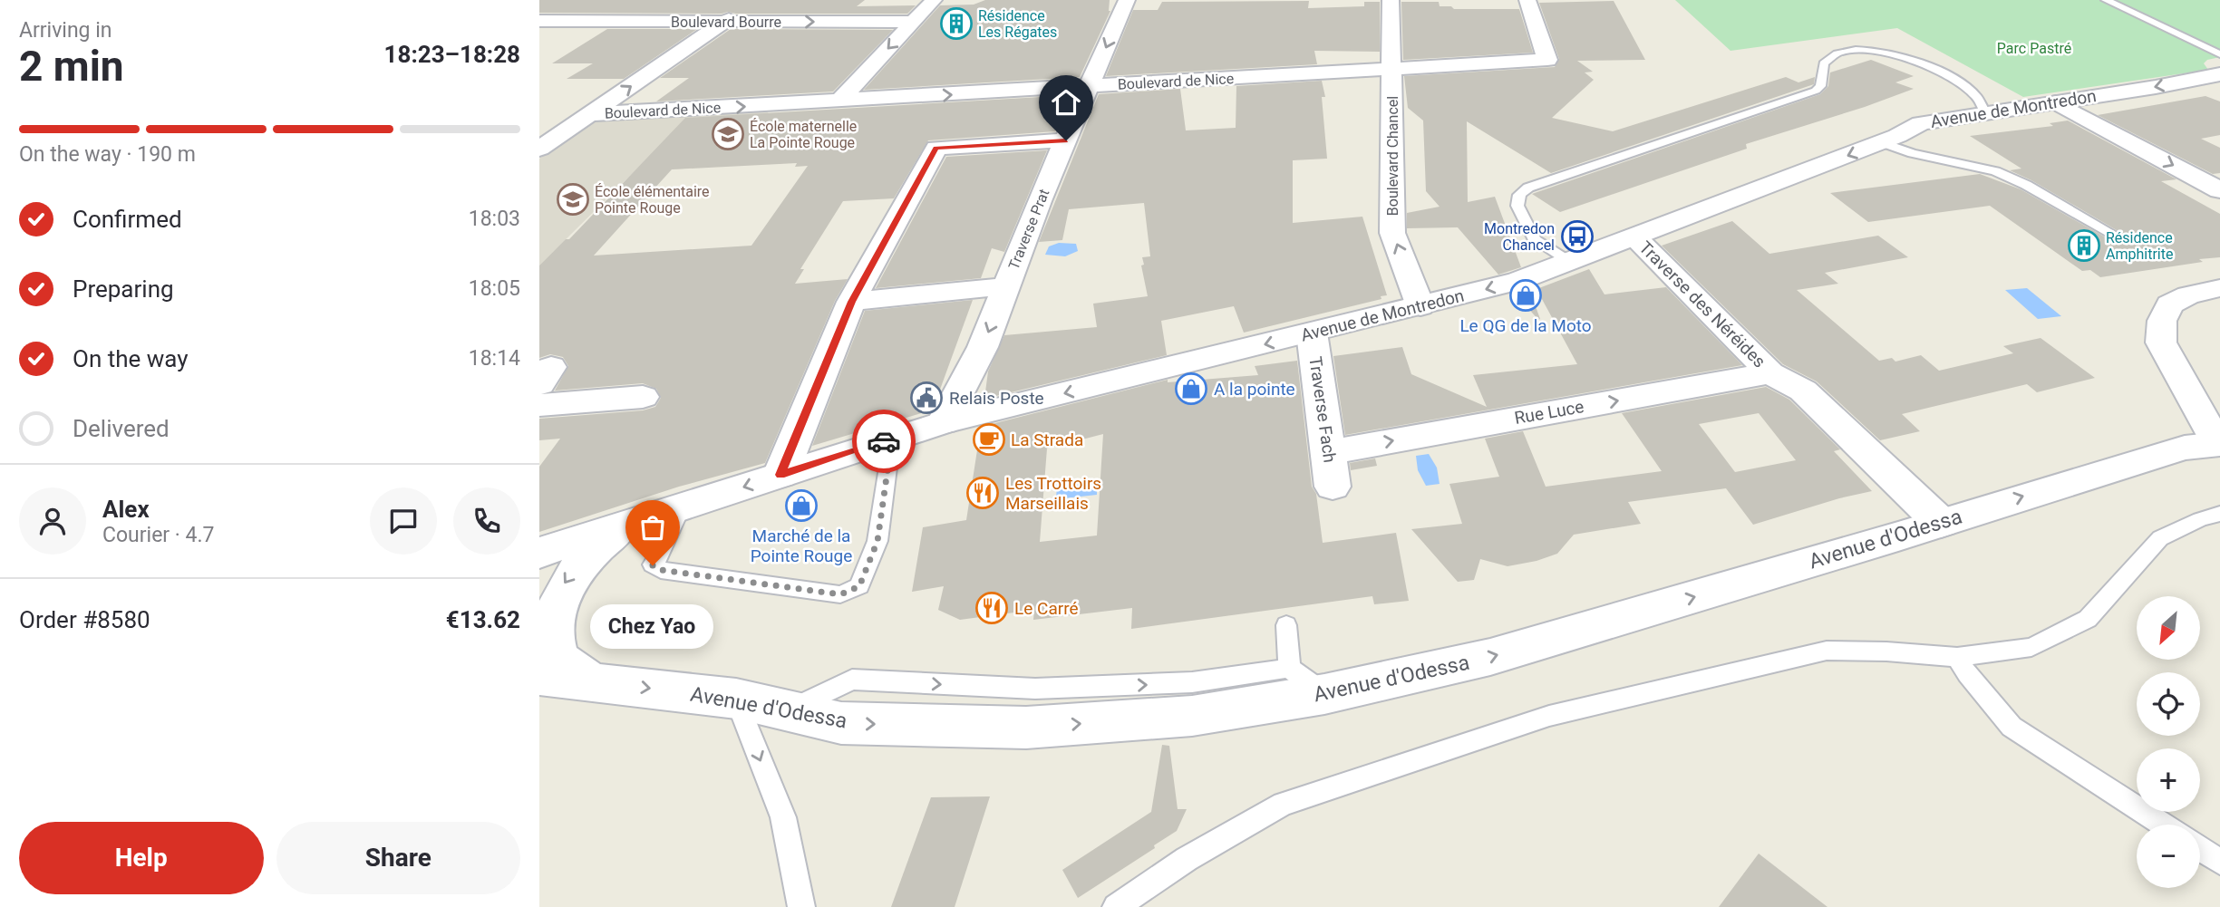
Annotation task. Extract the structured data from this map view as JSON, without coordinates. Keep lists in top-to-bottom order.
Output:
{
  "streets": {
    "street": [
      "Boulevard Bourre",
      "Boulevard de Nice",
      "Avenue de Montredon",
      "Boulevard Chancel",
      "Traverse Prat",
      "Traverse des Néréides",
      "Traverse Fach",
      "Rue Luce",
      "Avenue d'Odessa"
    ]
  },
  "crossings": [
    ["Boulevard de Nice", "Boulevard Chancel"],
    ["Boulevard de Nice", "Traverse Prat"],
    ["Avenue de Montredon", "Boulevard Chancel"],
    ["Avenue de Montredon", "Traverse Prat"],
    ["Avenue de Montredon", "Traverse des Néréides"],
    ["Avenue de Montredon", "Traverse Fach"],
    ["Traverse des Néréides", "Rue Luce"],
    ["Traverse des Néréides", "Avenue d'Odessa"],
    ["Traverse Fach", "Rue Luce"]
  ],
  "one_way": [
    "Avenue de Montredon",
    "Boulevard Chancel",
    "Rue Luce",
    "Avenue d'Odessa"
  ],
  "parks": ["Parc Pastré"],
  "places": {
    "building": ["Résidence Les Régates", "Résidence Amphitrite"],
    "school or university": ["École maternelle La Pointe Rouge", "École élémentaire Pointe Rouge"],
    "bus stop": ["Montredon Chancel"],
    "shop": ["Le QG de la Moto", "A la pointe", "Marché de la Pointe Rouge"],
    "public building": ["Relais Poste"],
    "cafe": ["La Strada"],
    "restaurant": ["Les Trottoirs Marseillais", "Le Carré"],
    "other": ["Chez Yao"]
  },
  "north": "bottom left",
  "page": {
    "heading": ["2 min", "Arriving in", "18:23–18:28"],
    "panel": [
      "Alex",
      "Courier · 4.7",
      "Order #8580",
      "€13.62"
    ],
    "bar": "On the way · 190 m",
    "list": [
      ["Confirmed", "18:03"],
      ["Preparing", "18:05"],
      ["On the way", "18:14"],
      "Delivered"
    ],
    "map_buttons": ["+", "−"],
    "bubble": "Chez Yao",
    "buttons": ["Help", "Share"]
  }
}
